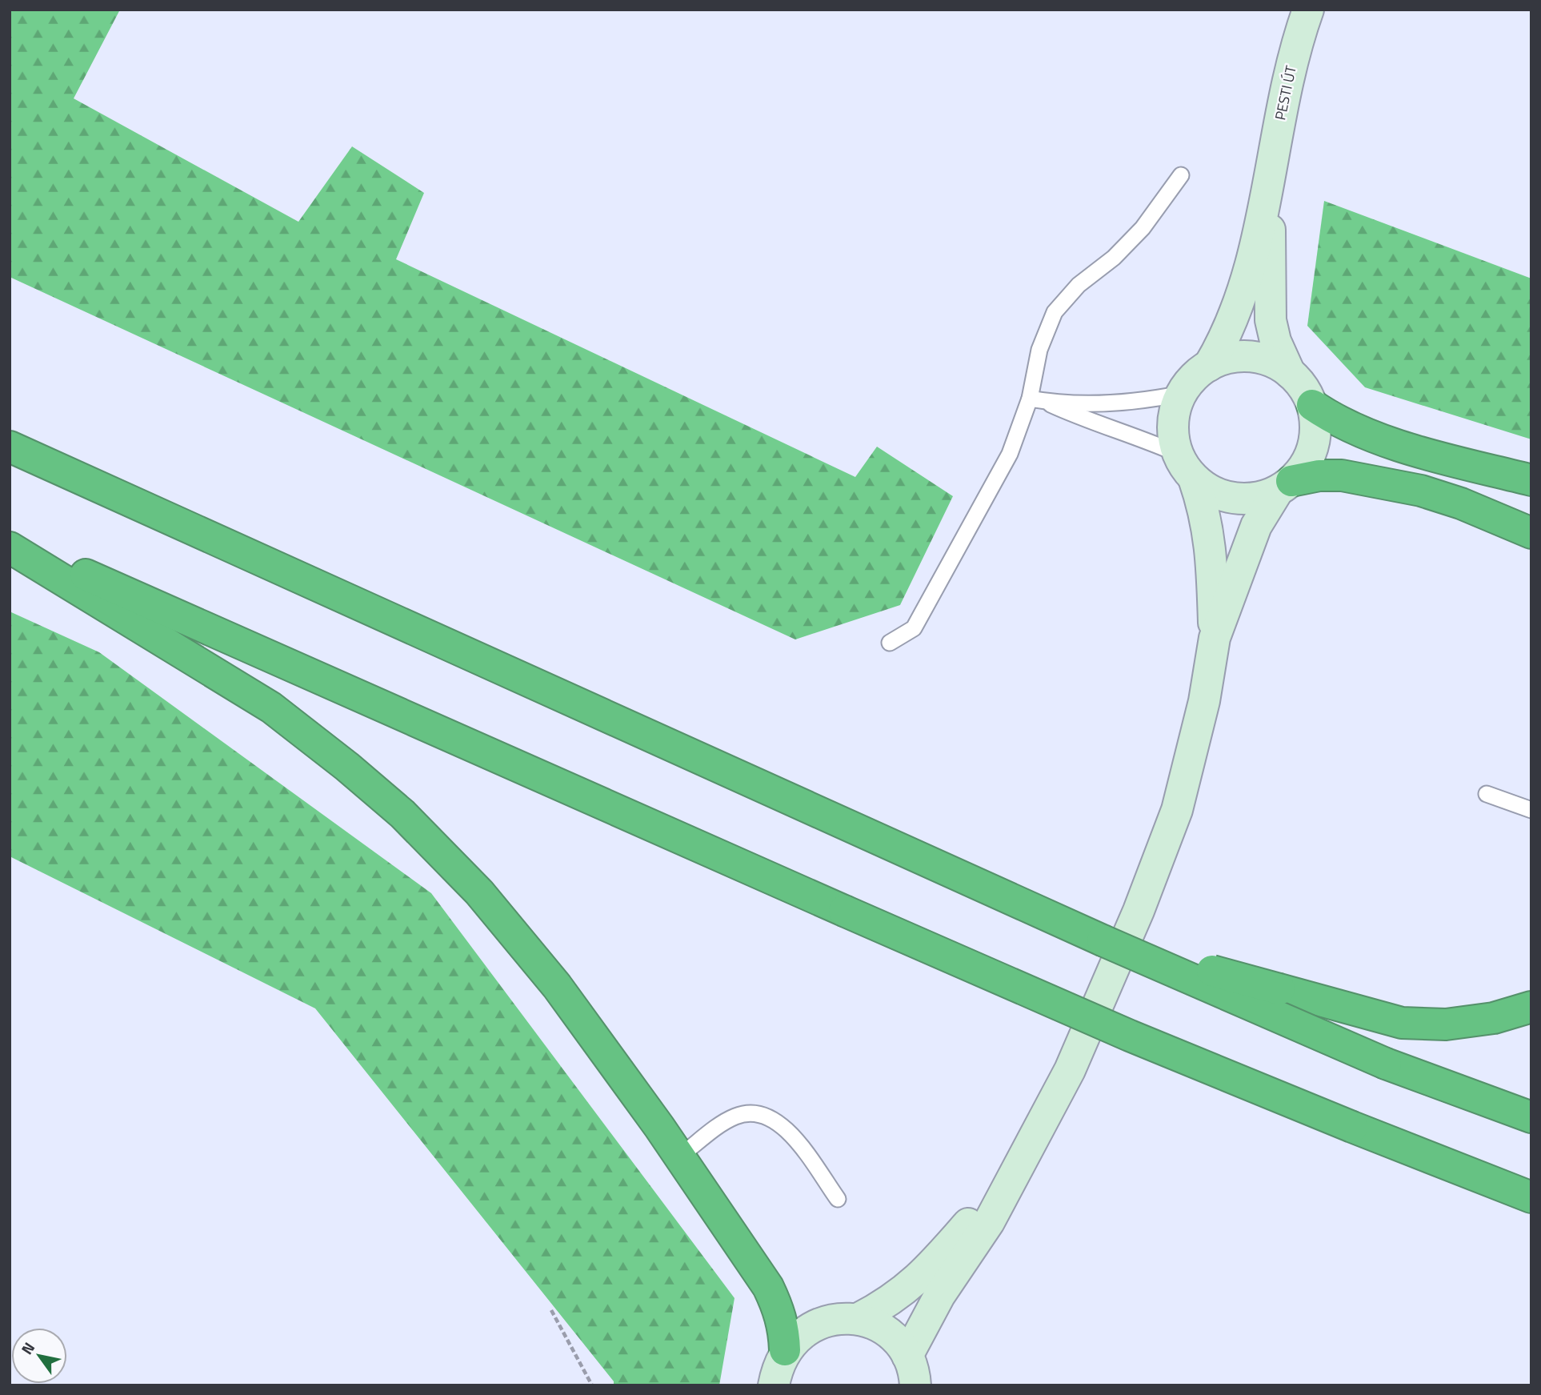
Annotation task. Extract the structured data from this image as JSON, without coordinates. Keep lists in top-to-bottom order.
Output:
{
  "streets": {
    "main road": ["PESTI ÚT"]
  },
  "north": "top left"
}
